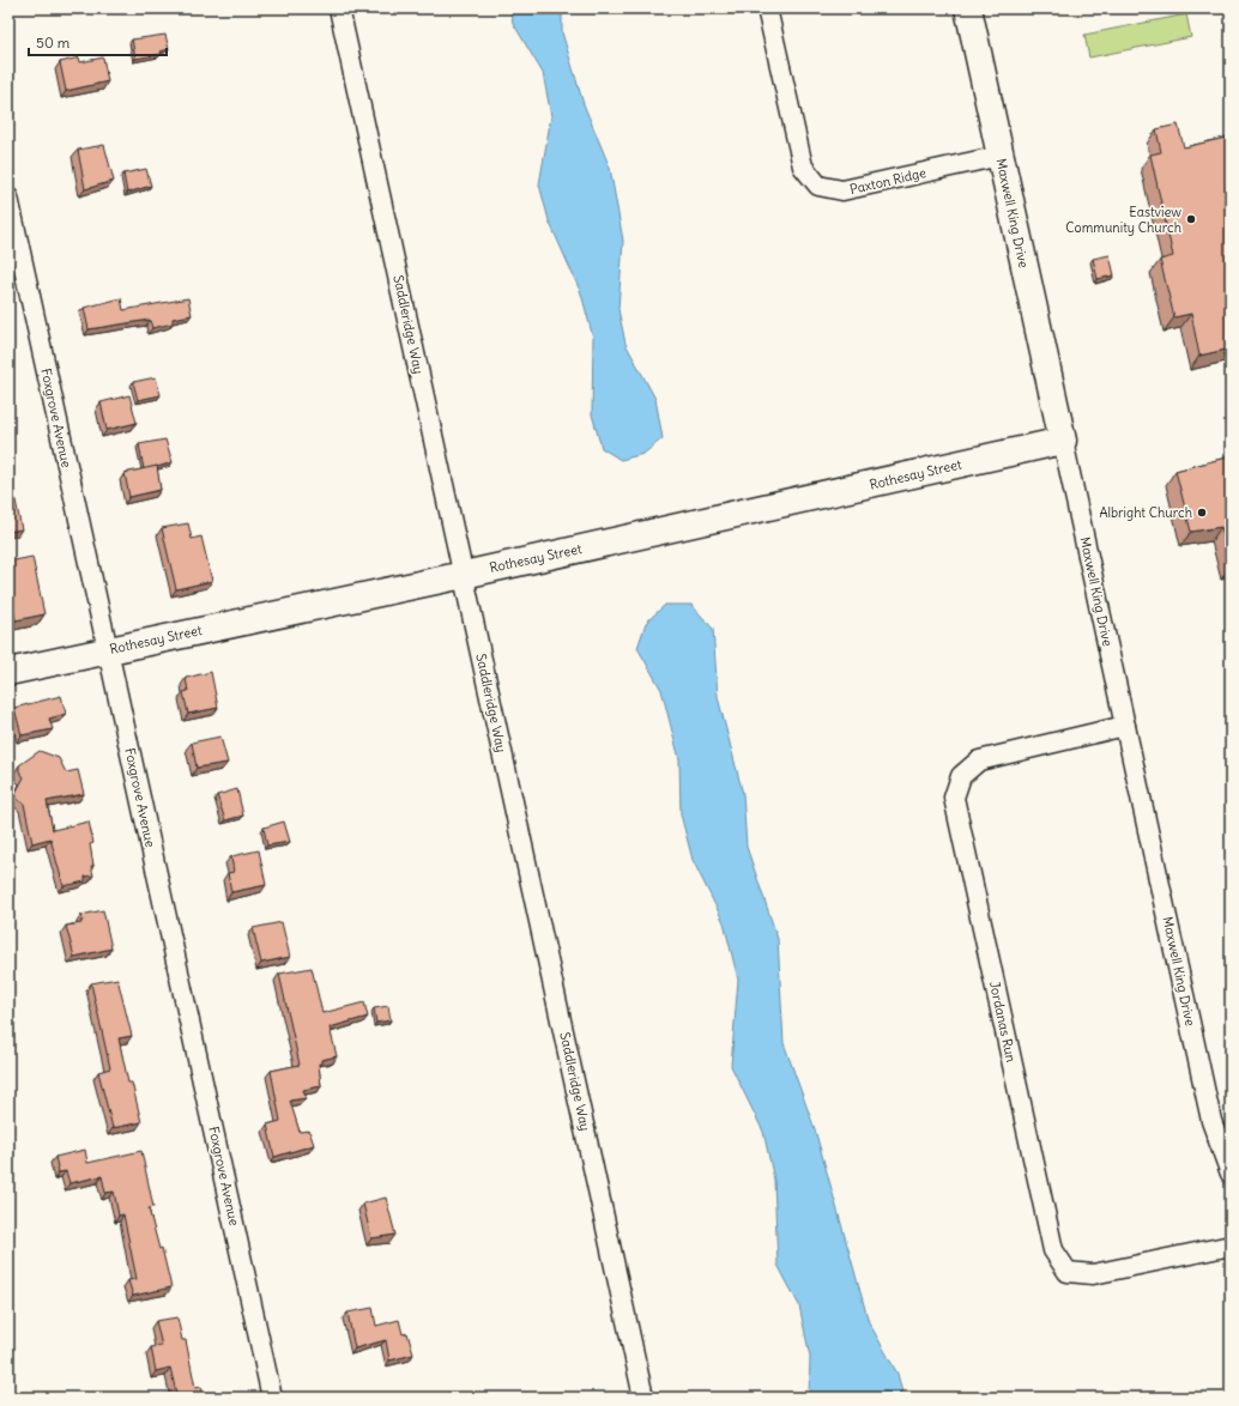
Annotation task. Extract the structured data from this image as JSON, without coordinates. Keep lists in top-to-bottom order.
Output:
{
  "streets": {
    "street": [
      "Paxton Ridge",
      "Maxwell King Drive",
      "Saddleridge Way",
      "Foxgrove Avenue",
      "Rothesay Street",
      "Jordanas Run"
    ]
  },
  "crossings": [
    ["Paxton Ridge", "Maxwell King Drive"],
    ["Maxwell King Drive", "Rothesay Street"],
    ["Maxwell King Drive", "Jordanas Run"],
    ["Saddleridge Way", "Rothesay Street"],
    ["Foxgrove Avenue", "Rothesay Street"]
  ],
  "places": ["Eastview Community Church", "Albright Church"],
  "scale_bar": "50 m"
}
